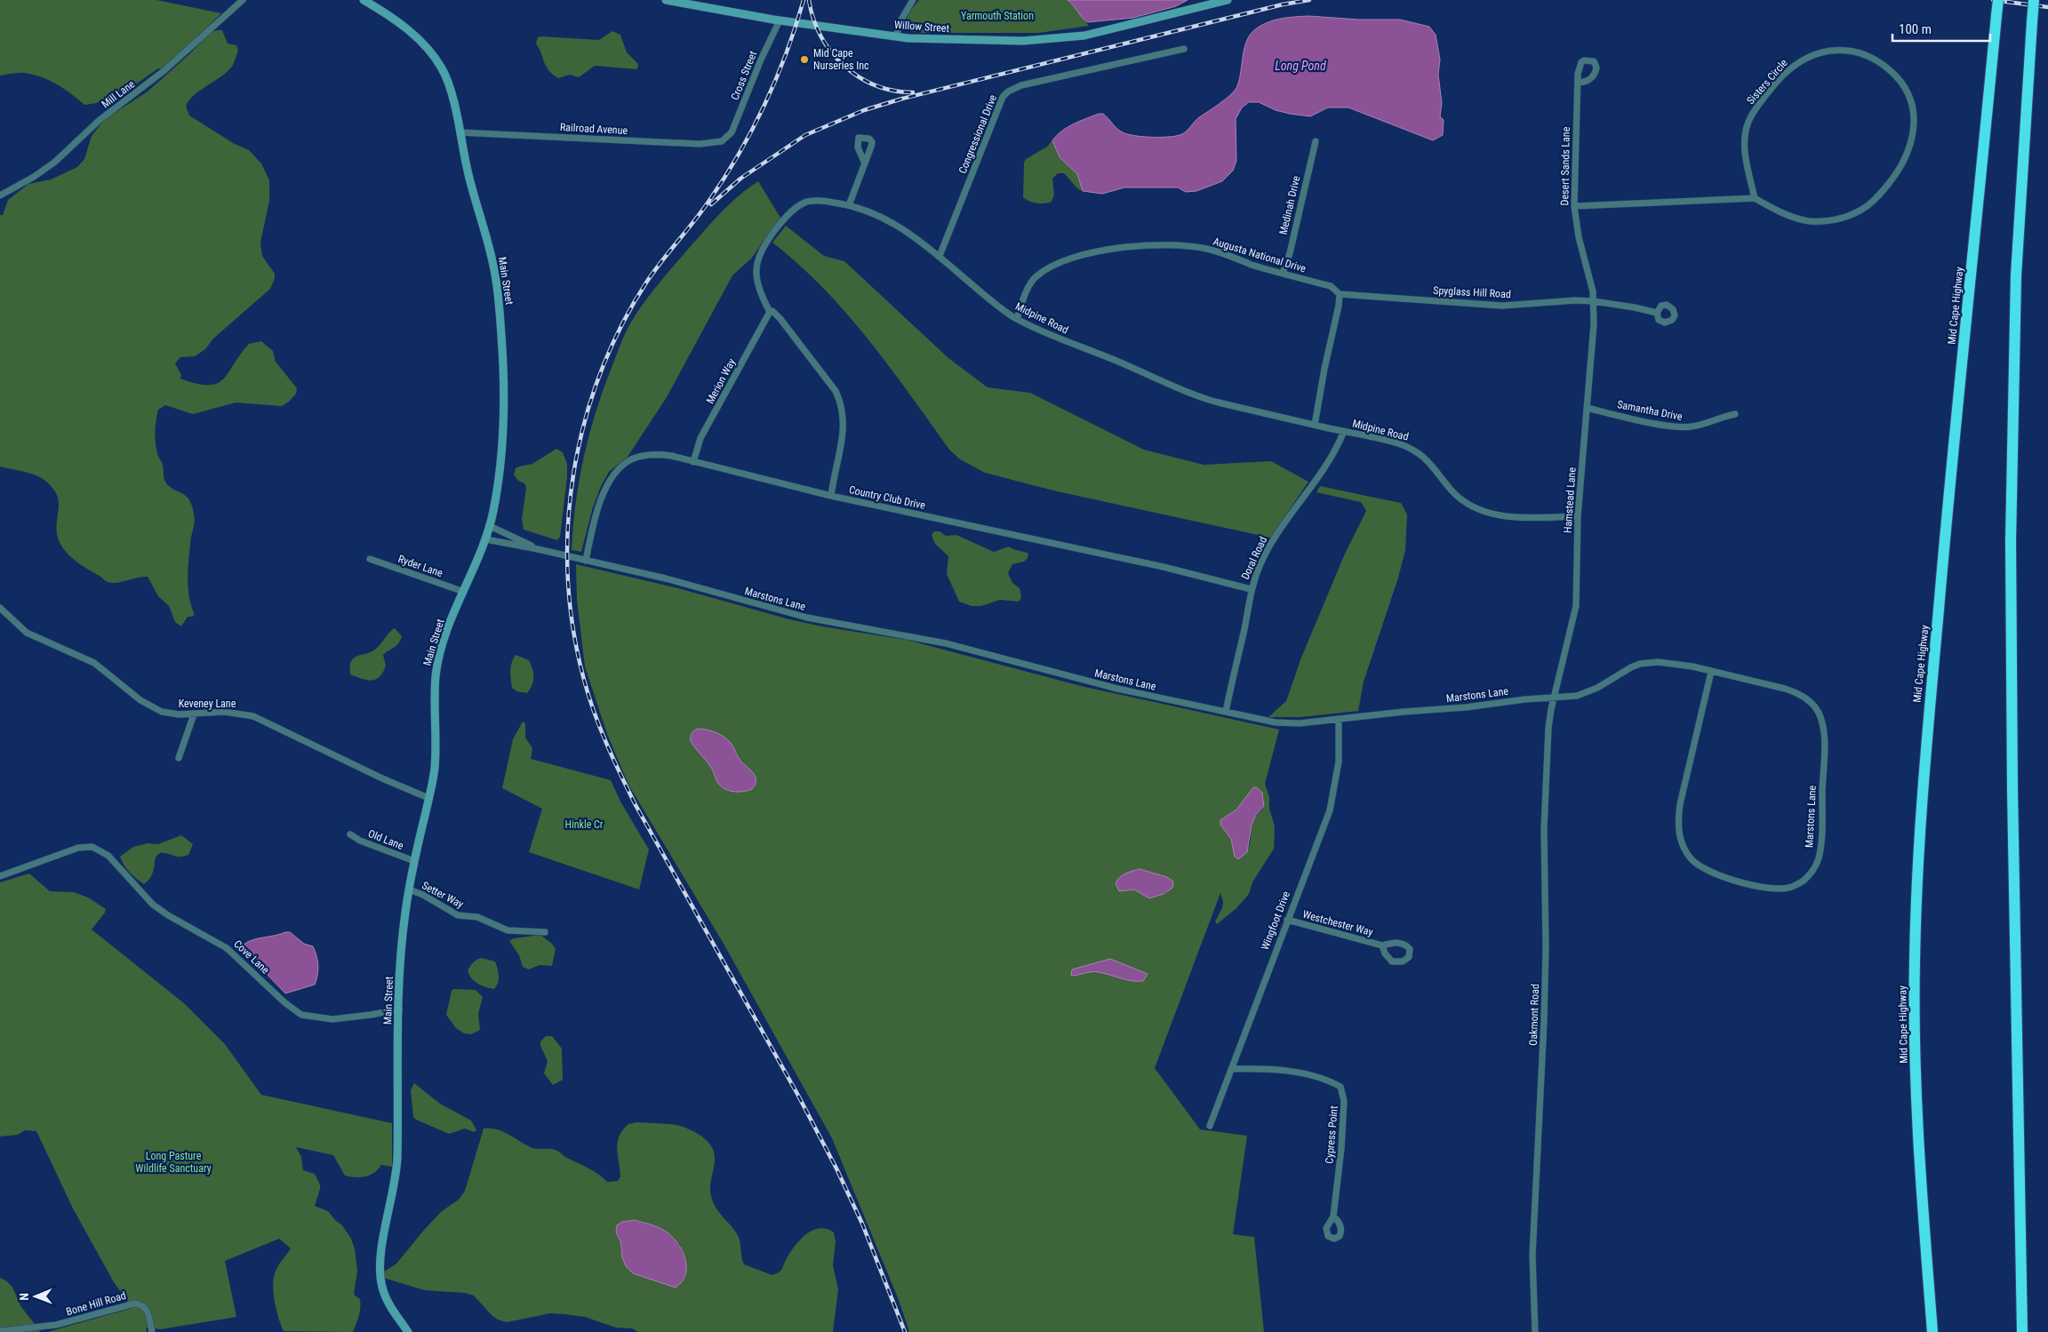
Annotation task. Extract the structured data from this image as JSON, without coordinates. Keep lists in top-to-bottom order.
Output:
{
  "streets": {
    "highway": ["Mid Cape Highway"],
    "main road": ["Willow Street", "Main Street"],
    "street": [
      "Cross Street",
      "Sisters Circle",
      "Mill Lane",
      "Railroad Avenue",
      "Congressional Drive",
      "Desert Sands Lane",
      "Medinah Drive",
      "Augusta National Drive",
      "Spyglass Hill Road",
      "Midpine Road",
      "Merion Way",
      "Samantha Drive",
      "Country Club Drive",
      "Hamstead Lane",
      "Doral Road",
      "Ryder Lane",
      "Marstons Lane",
      "Keveney Lane",
      "Old Lane",
      "Setter Way",
      "Wingfoot Drive",
      "Westchester Way",
      "Cove Lane",
      "Oakmont Road",
      "Cypress Point",
      "Bone Hill Road"
    ]
  },
  "crossings": [
    ["Willow Street", "Cross Street"],
    ["Cross Street", "Railroad Avenue"],
    ["Railroad Avenue", "Main Street"],
    ["Congressional Drive", "Midpine Road"],
    ["Desert Sands Lane", "Spyglass Hill Road"],
    ["Desert Sands Lane", "Hamstead Lane"],
    ["Medinah Drive", "Augusta National Drive"],
    ["Augusta National Drive", "Spyglass Hill Road"],
    ["Augusta National Drive", "Midpine Road"],
    ["Main Street", "Ryder Lane"],
    ["Main Street", "Marstons Lane"],
    ["Main Street", "Keveney Lane"],
    ["Main Street", "Old Lane"],
    ["Main Street", "Setter Way"],
    ["Main Street", "Cove Lane"],
    ["Spyglass Hill Road", "Hamstead Lane"],
    ["Midpine Road", "Merion Way"],
    ["Midpine Road", "Country Club Drive"],
    ["Midpine Road", "Hamstead Lane"],
    ["Midpine Road", "Doral Road"],
    ["Merion Way", "Country Club Drive"],
    ["Samantha Drive", "Hamstead Lane"],
    ["Country Club Drive", "Doral Road"],
    ["Country Club Drive", "Marstons Lane"],
    ["Hamstead Lane", "Marstons Lane"],
    ["Hamstead Lane", "Oakmont Road"],
    ["Doral Road", "Marstons Lane"],
    ["Marstons Lane", "Wingfoot Drive"],
    ["Marstons Lane", "Oakmont Road"],
    ["Wingfoot Drive", "Westchester Way"],
    ["Wingfoot Drive", "Cypress Point"]
  ],
  "water": ["Long Pond"],
  "parks": ["Yarmouth Station", "Hinkle Cr", "Long Pasture Wildlife Sanctuary"],
  "places": ["Mid Cape Nurseries Inc"],
  "scale_bar": "100 m",
  "north": "left"
}
